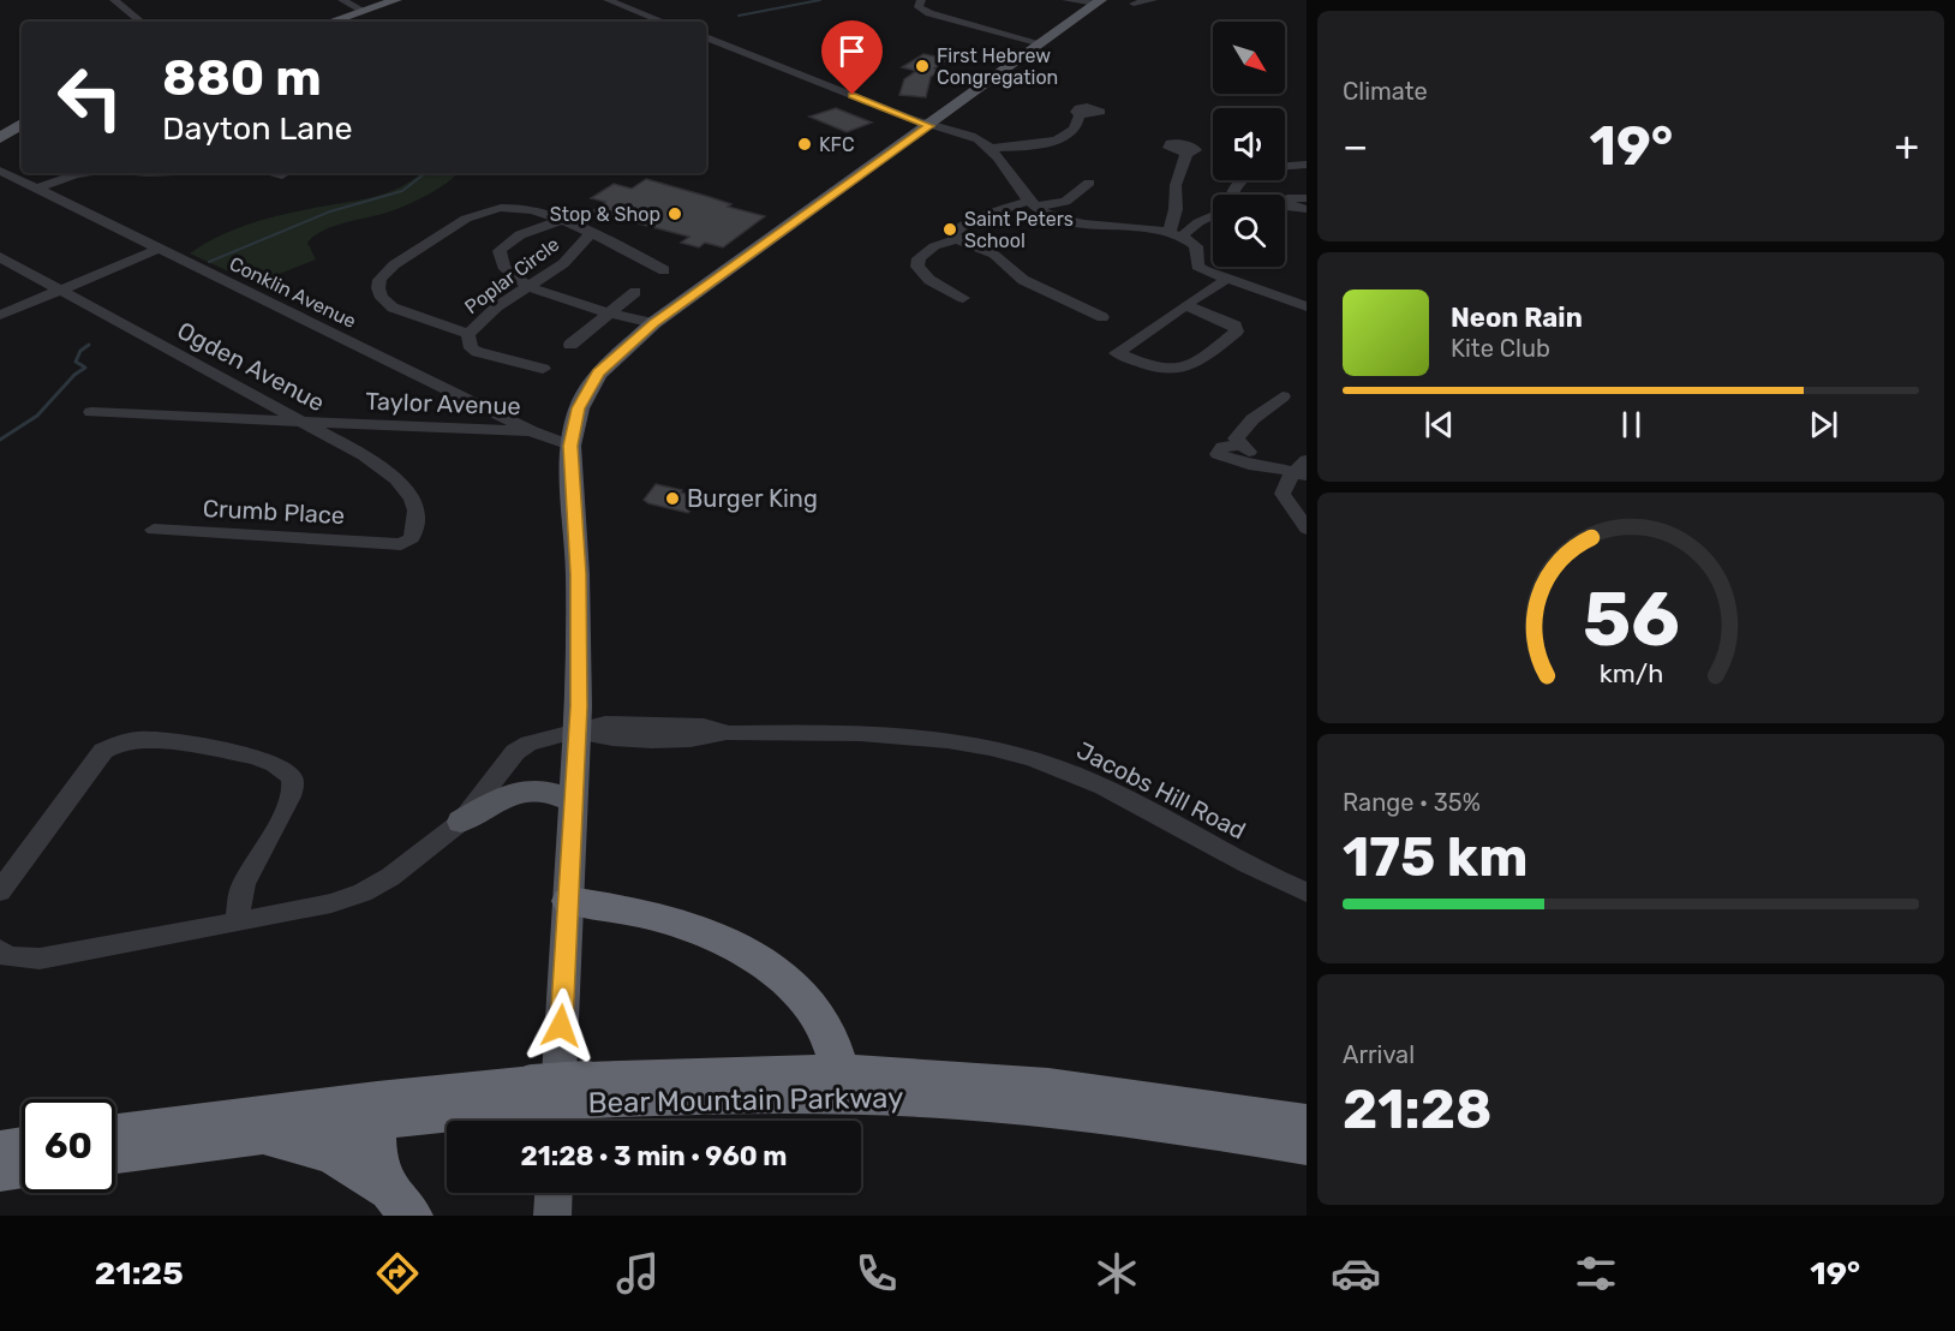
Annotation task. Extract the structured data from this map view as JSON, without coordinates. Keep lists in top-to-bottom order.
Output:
{
  "streets": {
    "highway": ["Bear Mountain Parkway"],
    "street": [
      "Poplar Circle",
      "Conklin Avenue",
      "Ogden Avenue",
      "Taylor Avenue",
      "Crumb Place",
      "Jacobs Hill Road"
    ]
  },
  "crossings": [
    ["Conklin Avenue", "Taylor Avenue"],
    ["Ogden Avenue", "Taylor Avenue"],
    ["Ogden Avenue", "Crumb Place"]
  ],
  "places": [
    "First Hebrew Congregation",
    "KFC",
    "Stop & Shop",
    "Saint Peters School",
    "Burger King"
  ],
  "north": "bottom right",
  "page": {
    "tile": [
      "Climate",
      ["Range · 35%", "175 km"],
      ["Arrival", "21:28"]
    ],
    "turn": ["880 m", "Dayton Lane"],
    "heat": ["−", "19°", "+"],
    "song": ["Neon Rain", "Kite Club"],
    "limit": "60",
    "trip": "21:28 · 3 min · 960 m",
    "tabs": ["21:25", "19°"],
    "gauge": ["56", "km/h"]
  }
}
